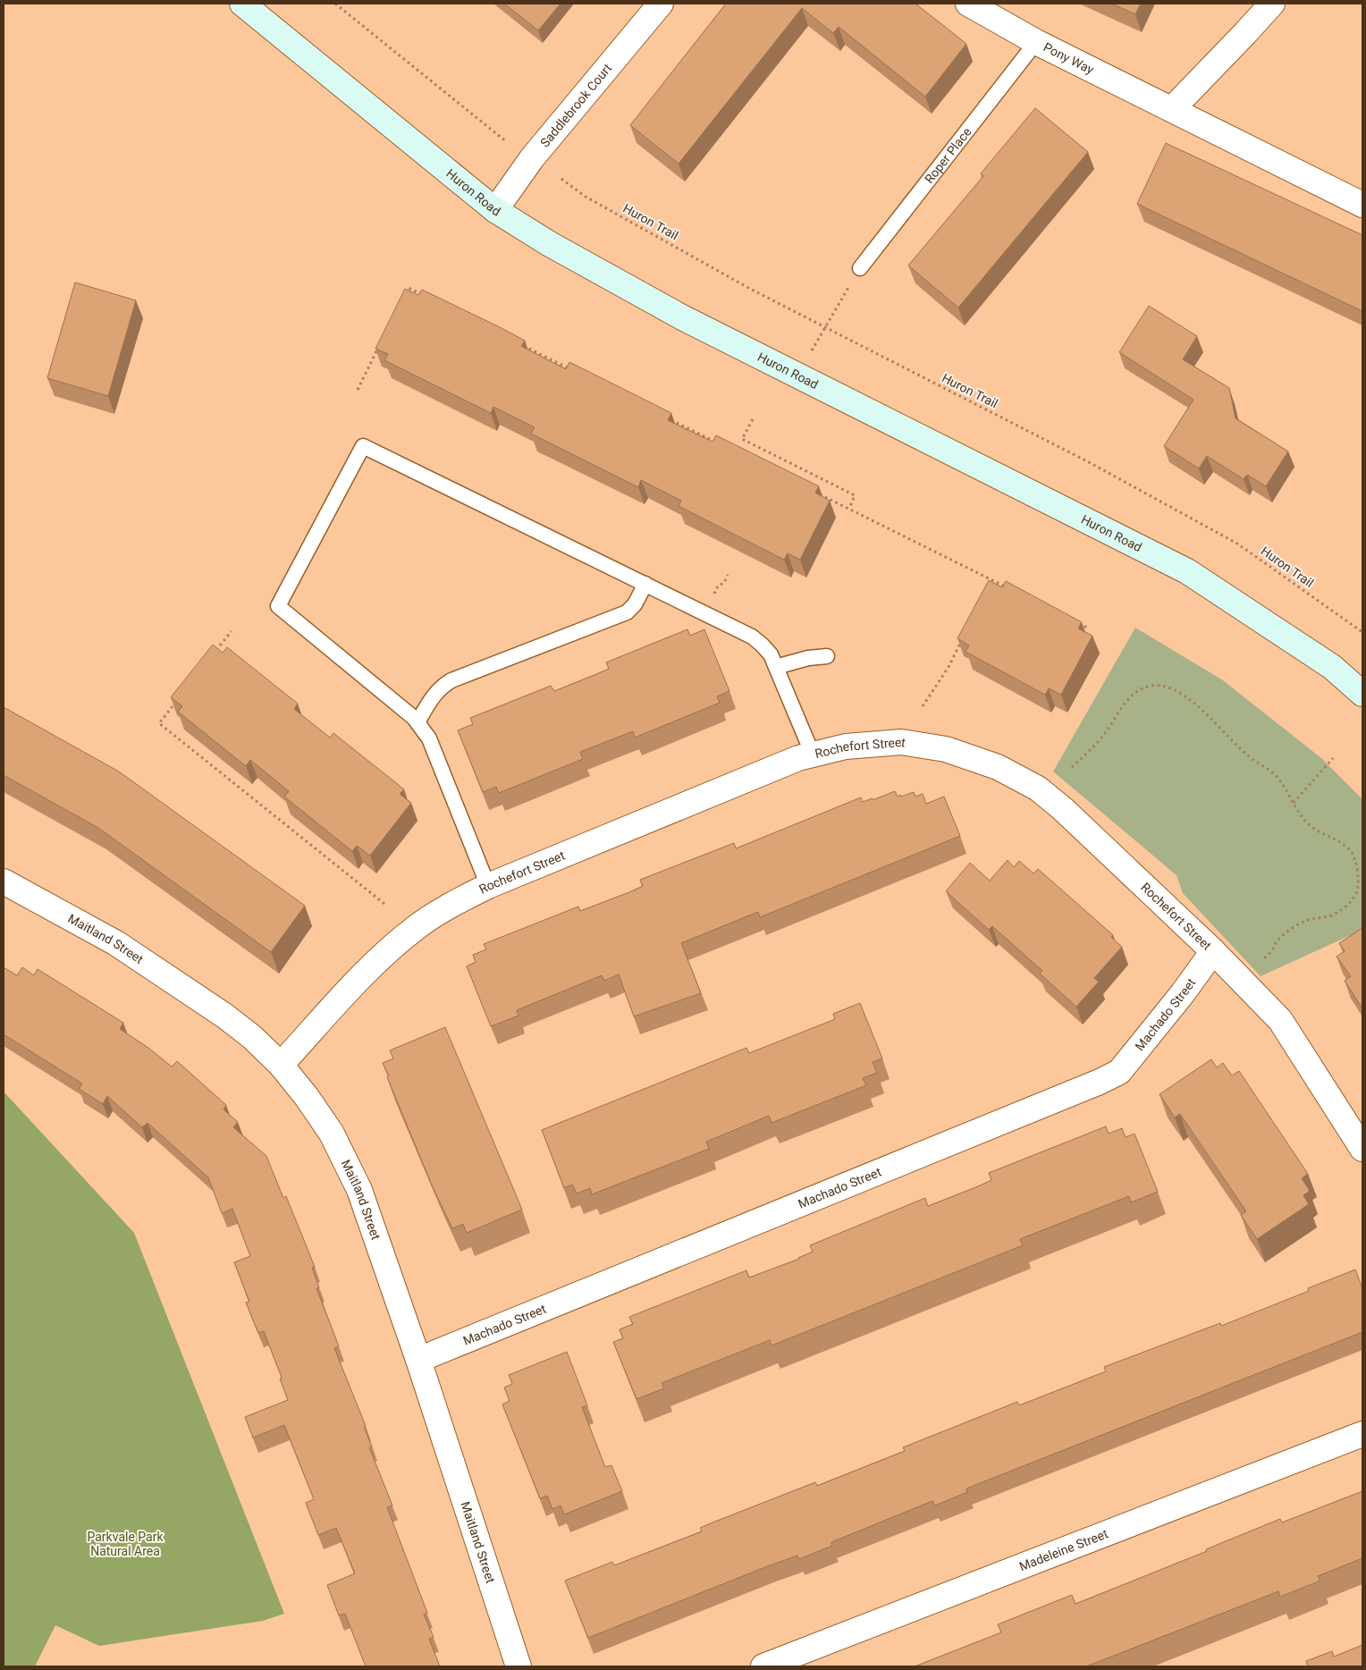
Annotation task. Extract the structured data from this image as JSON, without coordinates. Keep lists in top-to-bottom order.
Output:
{
  "streets": {
    "main road": ["Huron Road"],
    "street": [
      "Pony Way",
      "Saddlebrook Court",
      "Rochefort Street",
      "Maitland Street",
      "Machado Street",
      "Madeleine Street"
    ],
    "lane": ["Roper Place"],
    "path": ["Huron Trail"]
  },
  "crossings": [
    ["Pony Way", "Roper Place"],
    ["Saddlebrook Court", "Huron Road"],
    ["Rochefort Street", "Maitland Street"],
    ["Rochefort Street", "Machado Street"],
    ["Maitland Street", "Machado Street"]
  ],
  "parks": ["Parkvale Park Natural Area"]
}
